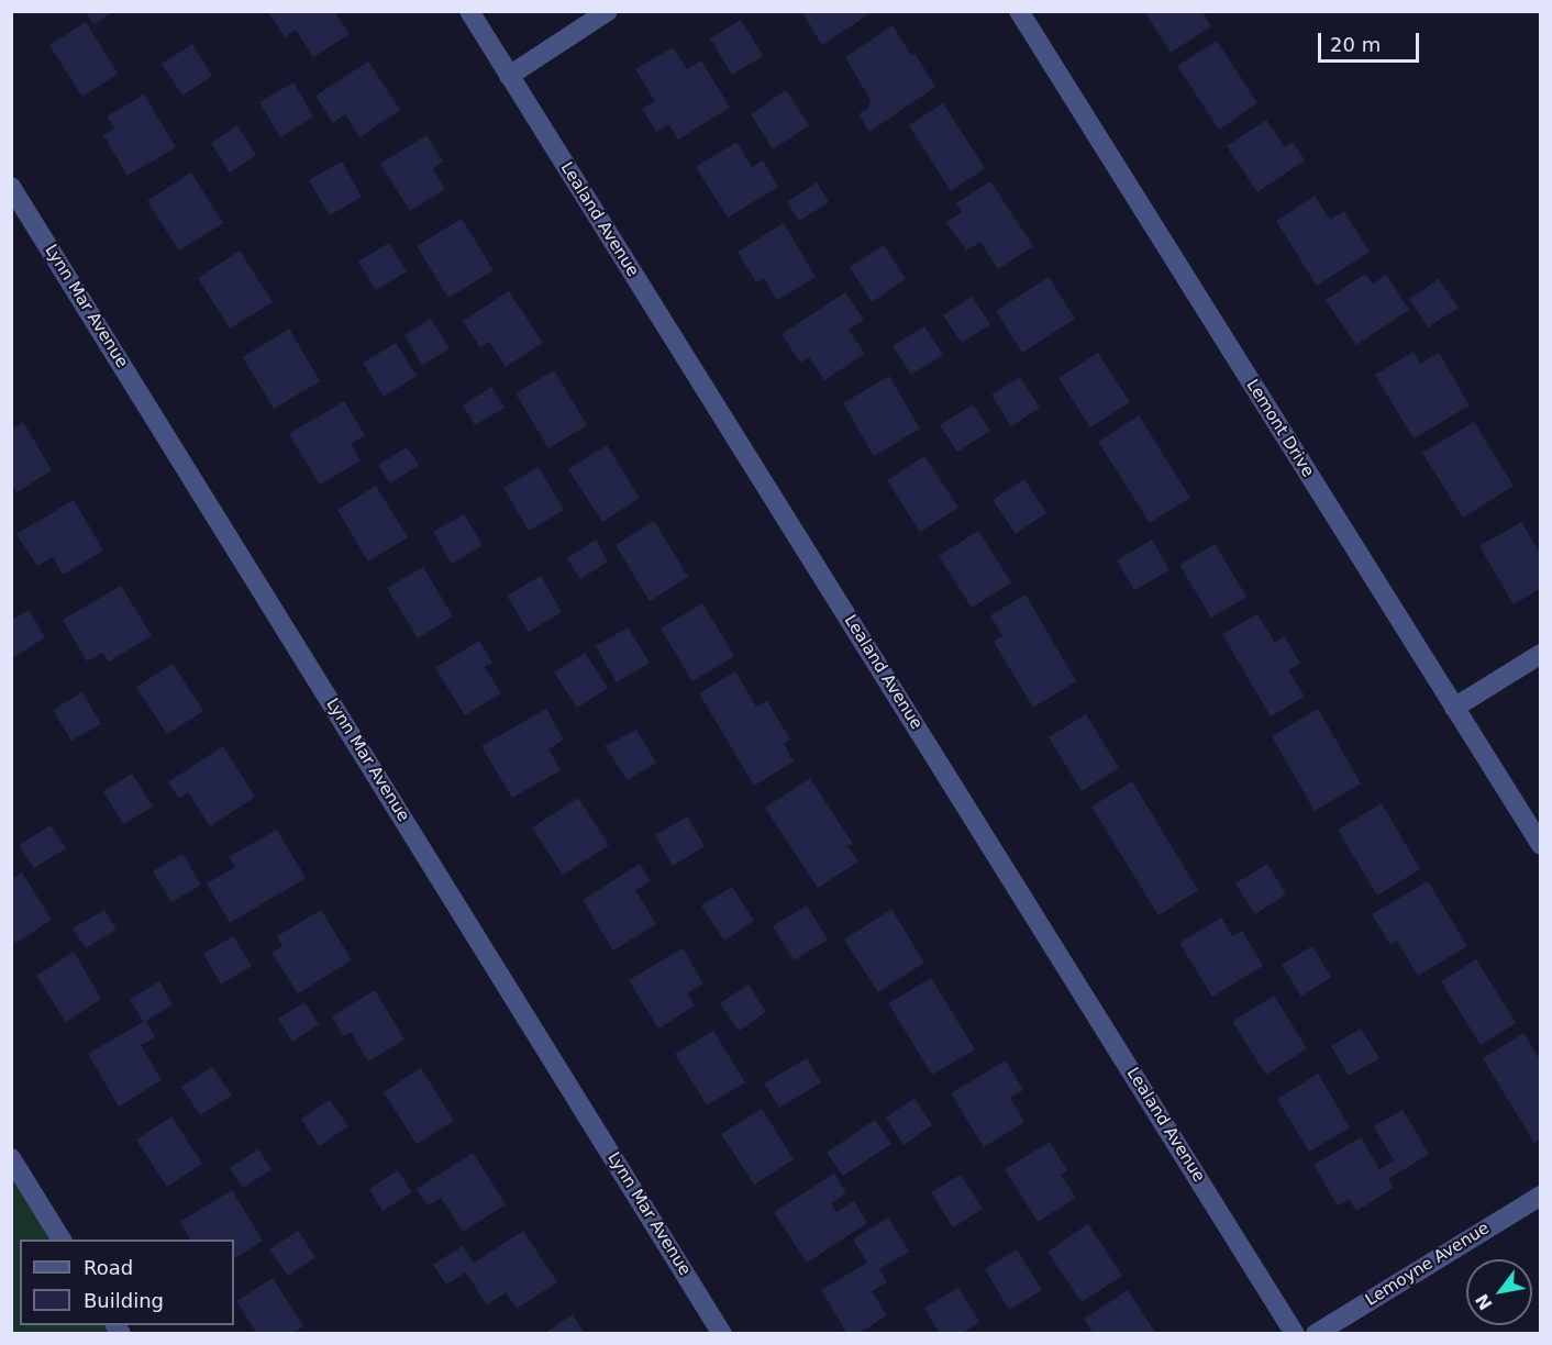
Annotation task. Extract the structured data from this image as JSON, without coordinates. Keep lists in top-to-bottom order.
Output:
{
  "streets": {
    "street": [
      "Lealand Avenue",
      "Lynn Mar Avenue",
      "Lemont Drive",
      "Lemoyne Avenue"
    ]
  },
  "legend": ["Road", "Building"],
  "scale_bar": "20 m",
  "north": "bottom left"
}
